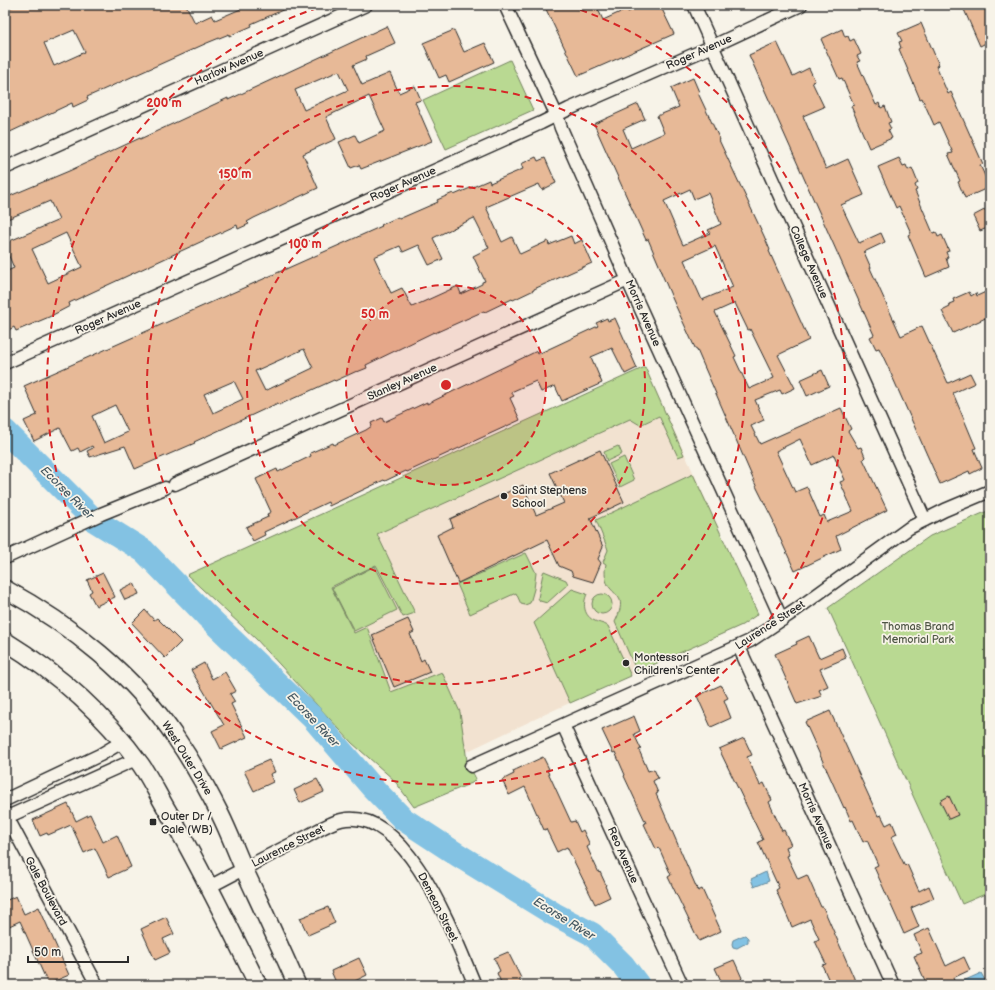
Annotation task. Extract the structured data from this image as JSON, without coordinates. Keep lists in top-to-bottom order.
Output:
{
  "streets": {
    "main road": ["West Outer Drive"],
    "street": [
      "Roger Avenue",
      "Harlow Avenue",
      "College Avenue",
      "Morris Avenue",
      "Stanley Avenue",
      "Laurence Street",
      "Reo Avenue",
      "Gale Boulevard",
      "Demean Street"
    ]
  },
  "crossings": [
    ["Roger Avenue", "College Avenue"],
    ["Roger Avenue", "Morris Avenue"],
    ["College Avenue", "Laurence Street"],
    ["Morris Avenue", "Stanley Avenue"],
    ["Morris Avenue", "Laurence Street"],
    ["Laurence Street", "West Outer Drive"],
    ["Laurence Street", "Reo Avenue"],
    ["Laurence Street", "Demean Street"]
  ],
  "water": ["Ecorse River"],
  "parks": ["Thomas Brand Memorial Park"],
  "places": {
    "other": ["Saint Stephens School", "Montessori Children's Center"],
    "transit": ["Outer Dr / Gale (WB)"]
  },
  "scale_bar": "50 m",
  "rings": [
    "200 m",
    "150 m",
    "100 m",
    "50 m"
  ]
}
